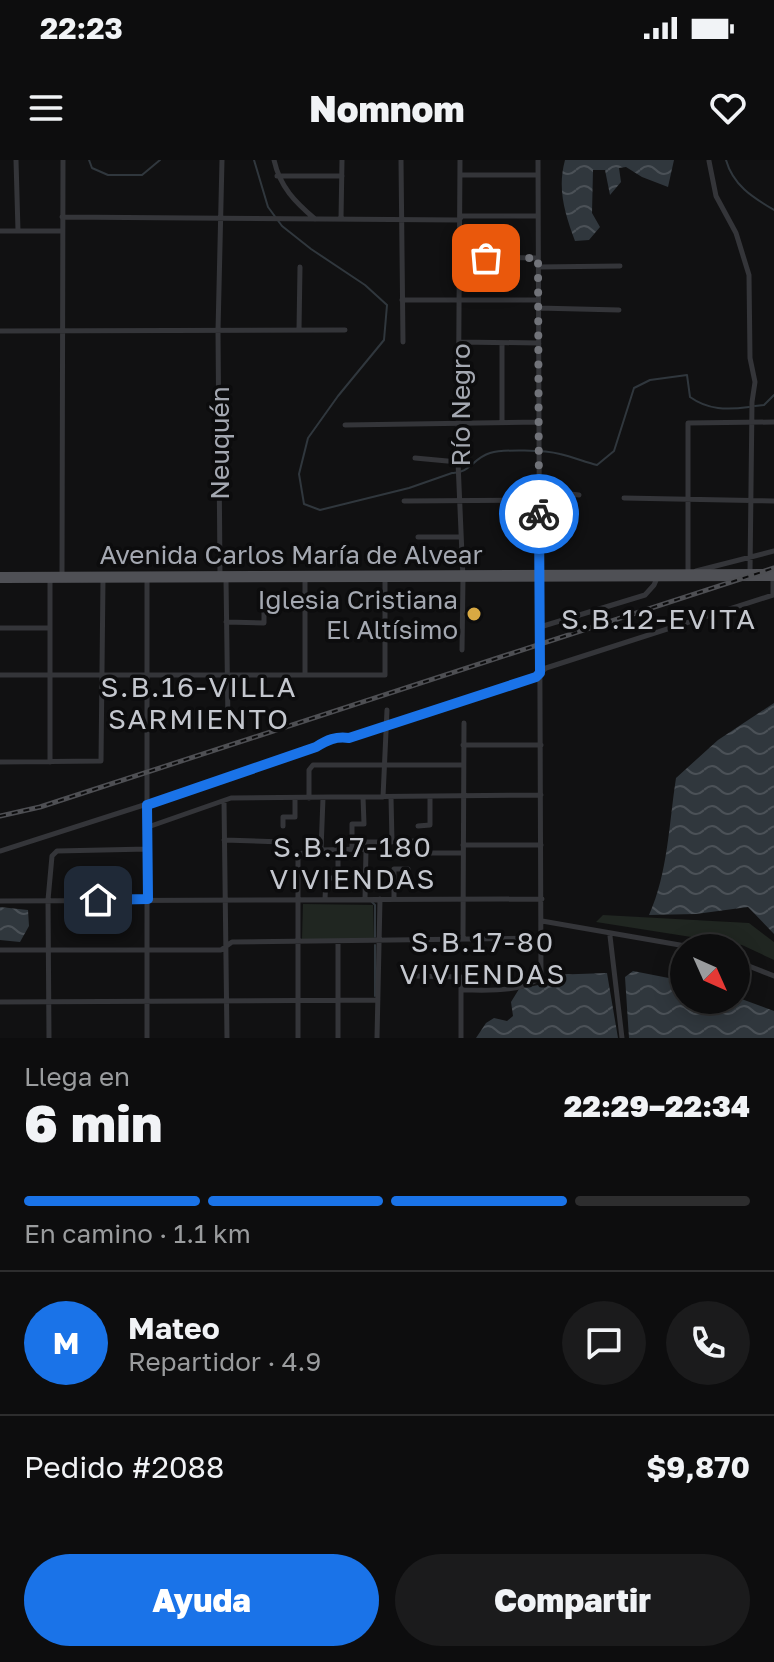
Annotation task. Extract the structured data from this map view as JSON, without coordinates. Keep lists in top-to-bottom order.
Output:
{
  "streets": {
    "main road": ["Avenida Carlos María de Alvear"],
    "street": ["Río Negro", "Neuquén"]
  },
  "crossings": [
    ["Río Negro", "Avenida Carlos María de Alvear"],
    ["Neuquén", "Avenida Carlos María de Alvear"]
  ],
  "districts": [
    "S.B.12-EVITA",
    "S.B.16-VILLA SARMIENTO",
    "S.B.17-180 VIVIENDAS",
    "S.B.17-80 VIVIENDAS"
  ],
  "places": ["Iglesia Cristiana El Altísimo"],
  "north": "bottom right",
  "page": {
    "status": "22:23",
    "header": "Nomnom",
    "heading": ["6 min", "Llega en", "22:29–22:34"],
    "panel": [
      "Mateo",
      "Repartidor · 4.9",
      "Pedido #2088",
      "$9,870"
    ],
    "bar": "En camino · 1.1 km",
    "round": "M",
    "buttons": ["Ayuda", "Compartir"]
  }
}
